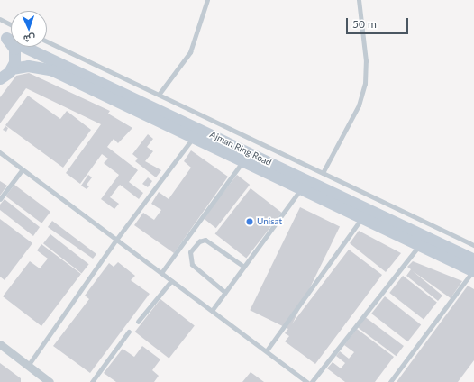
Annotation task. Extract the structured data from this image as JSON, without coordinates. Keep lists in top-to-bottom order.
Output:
{
  "streets": {
    "main road": ["Ajman Ring Road"]
  },
  "places": ["Unisat"],
  "scale_bar": "50 m",
  "north": "bottom"
}
